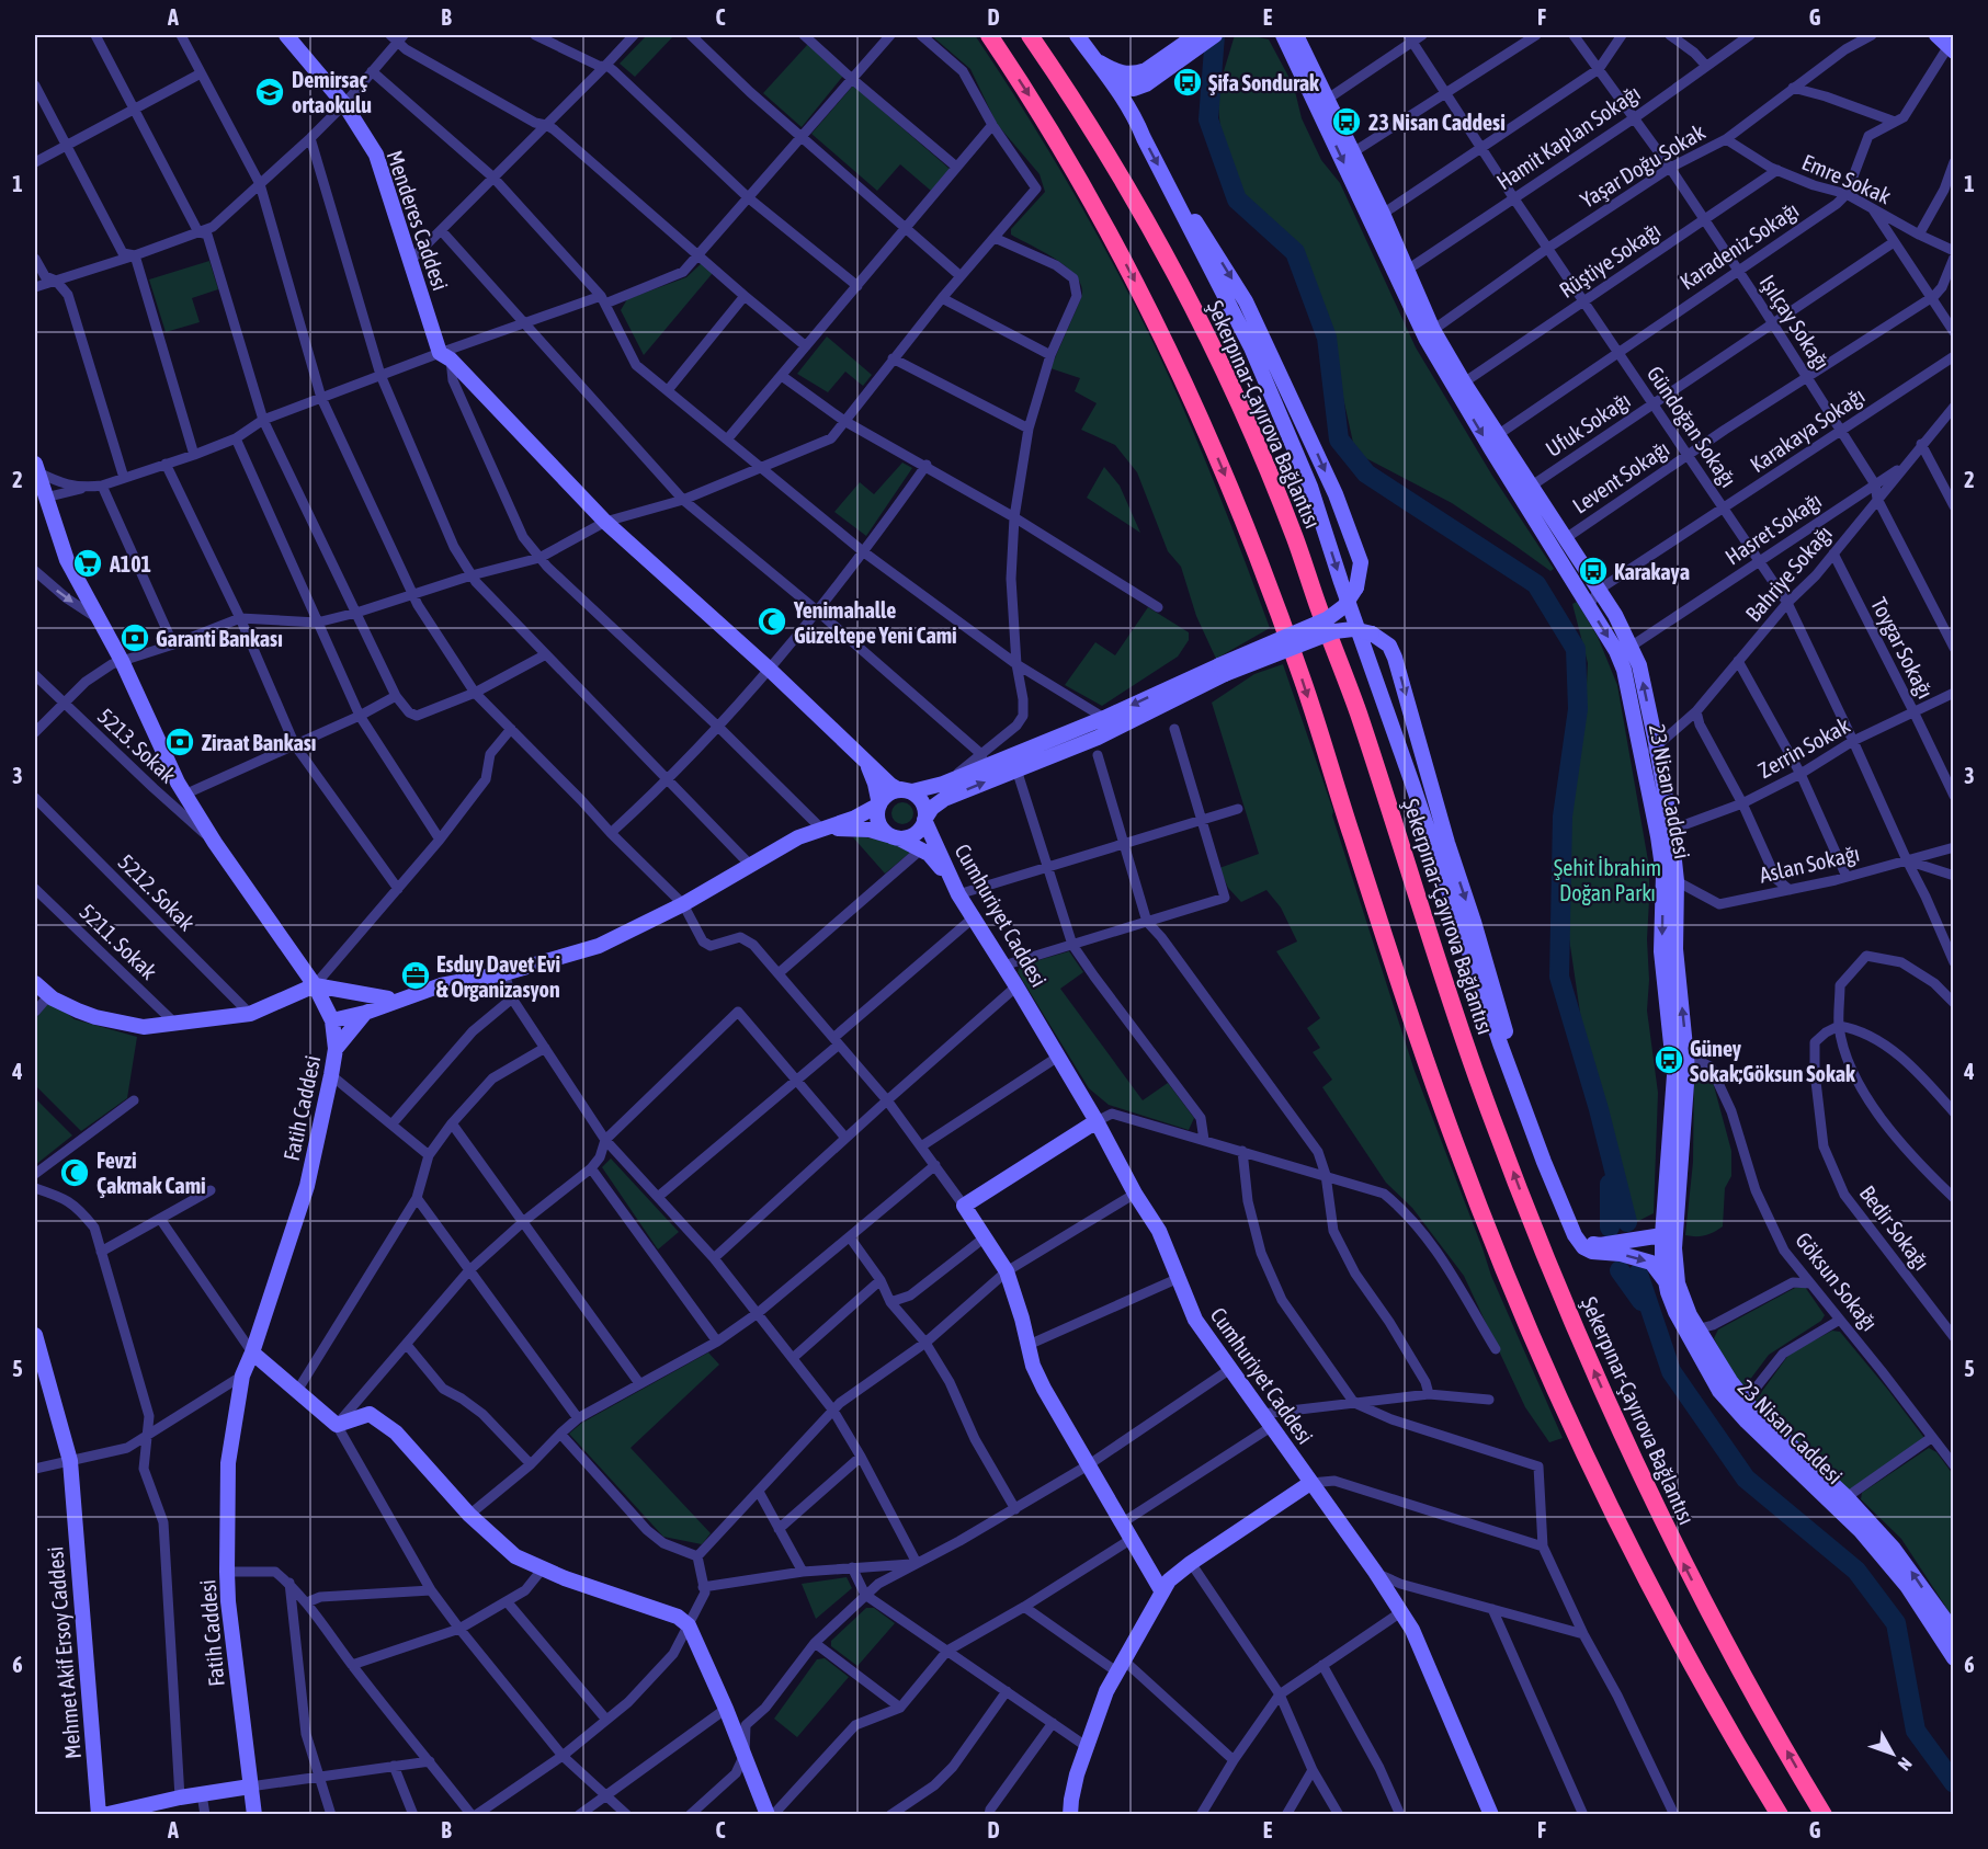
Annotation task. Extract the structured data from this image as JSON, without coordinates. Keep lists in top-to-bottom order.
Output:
{
  "streets": {
    "highway": ["Şekerpınar-Çayırova Bağlantısı"],
    "street": [
      "Hamit Kaplan Sokağı",
      "Yaşar Doğu Sokak",
      "Emre Sokak",
      "Menderes Caddesi",
      "Karadeniz Sokağı",
      "Rüştiye Sokağı",
      "Işılçay Sokağı",
      "Ufuk Sokağı",
      "Gündoğan Sokağı",
      "Karakaya Sokağı",
      "Levent Sokağı",
      "Hasret Sokağı",
      "Bahriye Sokağı",
      "Toygar Sokağı",
      "5213. Sokak",
      "Zerrin Sokak",
      "23 Nisan Caddesi",
      "Aslan Sokağı",
      "5212. Sokak",
      "Cumhuriyet Caddesi",
      "5211. Sokak",
      "Fatih Caddesi",
      "Bedir Sokağı",
      "Göksun Sokağı",
      "Mehmet Akif Ersoy Caddesi"
    ]
  },
  "crossings": [
    ["Hamit Kaplan Sokağı", "Işılçay Sokağı"],
    ["Hamit Kaplan Sokağı", "Gündoğan Sokağı"],
    ["Hamit Kaplan Sokağı", "23 Nisan Caddesi"],
    ["Yaşar Doğu Sokak", "Emre Sokak"],
    ["Yaşar Doğu Sokak", "Işılçay Sokağı"],
    ["Yaşar Doğu Sokak", "Gündoğan Sokağı"],
    ["Yaşar Doğu Sokak", "23 Nisan Caddesi"],
    ["Emre Sokak", "Karadeniz Sokağı"],
    ["Emre Sokak", "Rüştiye Sokağı"],
    ["Karadeniz Sokağı", "Işılçay Sokağı"],
    ["Karadeniz Sokağı", "Gündoğan Sokağı"],
    ["Karadeniz Sokağı", "23 Nisan Caddesi"],
    ["Rüştiye Sokağı", "Işılçay Sokağı"],
    ["Rüştiye Sokağı", "Gündoğan Sokağı"],
    ["Rüştiye Sokağı", "23 Nisan Caddesi"],
    ["Işılçay Sokağı", "Ufuk Sokağı"],
    ["Işılçay Sokağı", "Karakaya Sokağı"],
    ["Işılçay Sokağı", "Levent Sokağı"],
    ["Işılçay Sokağı", "Hasret Sokağı"],
    ["Işılçay Sokağı", "Bahriye Sokağı"],
    ["Ufuk Sokağı", "Gündoğan Sokağı"],
    ["Ufuk Sokağı", "23 Nisan Caddesi"],
    ["Gündoğan Sokağı", "Karakaya Sokağı"],
    ["Gündoğan Sokağı", "Levent Sokağı"],
    ["Gündoğan Sokağı", "Hasret Sokağı"],
    ["Gündoğan Sokağı", "Bahriye Sokağı"],
    ["Gündoğan Sokağı", "Zerrin Sokak"],
    ["Gündoğan Sokağı", "Aslan Sokağı"],
    ["Karakaya Sokağı", "23 Nisan Caddesi"],
    ["Levent Sokağı", "23 Nisan Caddesi"],
    ["Hasret Sokağı", "Bahriye Sokağı"],
    ["Hasret Sokağı", "23 Nisan Caddesi"],
    ["Bahriye Sokağı", "Toygar Sokağı"],
    ["Bahriye Sokağı", "23 Nisan Caddesi"],
    ["Toygar Sokağı", "Zerrin Sokak"],
    ["5213. Sokak", "Fatih Caddesi"],
    ["Zerrin Sokak", "23 Nisan Caddesi"],
    ["23 Nisan Caddesi", "Aslan Sokağı"],
    ["23 Nisan Caddesi", "Göksun Sokağı"]
  ],
  "parks": ["Şehit İbrahim Doğan Parkı"],
  "places": {
    "bus stop": [
      "Şifa Sondurak",
      "23 Nisan Caddesi",
      "Karakaya",
      "Güney Sokak;Göksun Sokak"
    ],
    "school or university": ["Demirsaç ortaokulu"],
    "supermarket": ["A101"],
    "mosque": ["Yenimahalle Güzeltepe Yeni Cami", "Fevzi Çakmak Cami"],
    "bank": ["Garanti Bankası", "Ziraat Bankası"],
    "office": ["Esduy Davet Evi & Organizasyon"]
  },
  "north": "bottom right",
  "grid": {
    "columns": [
      "A",
      "B",
      "C",
      "D",
      "E",
      "F",
      "G"
    ],
    "rows": [
      "1",
      "2",
      "3",
      "4",
      "5",
      "6"
    ]
  }
}
